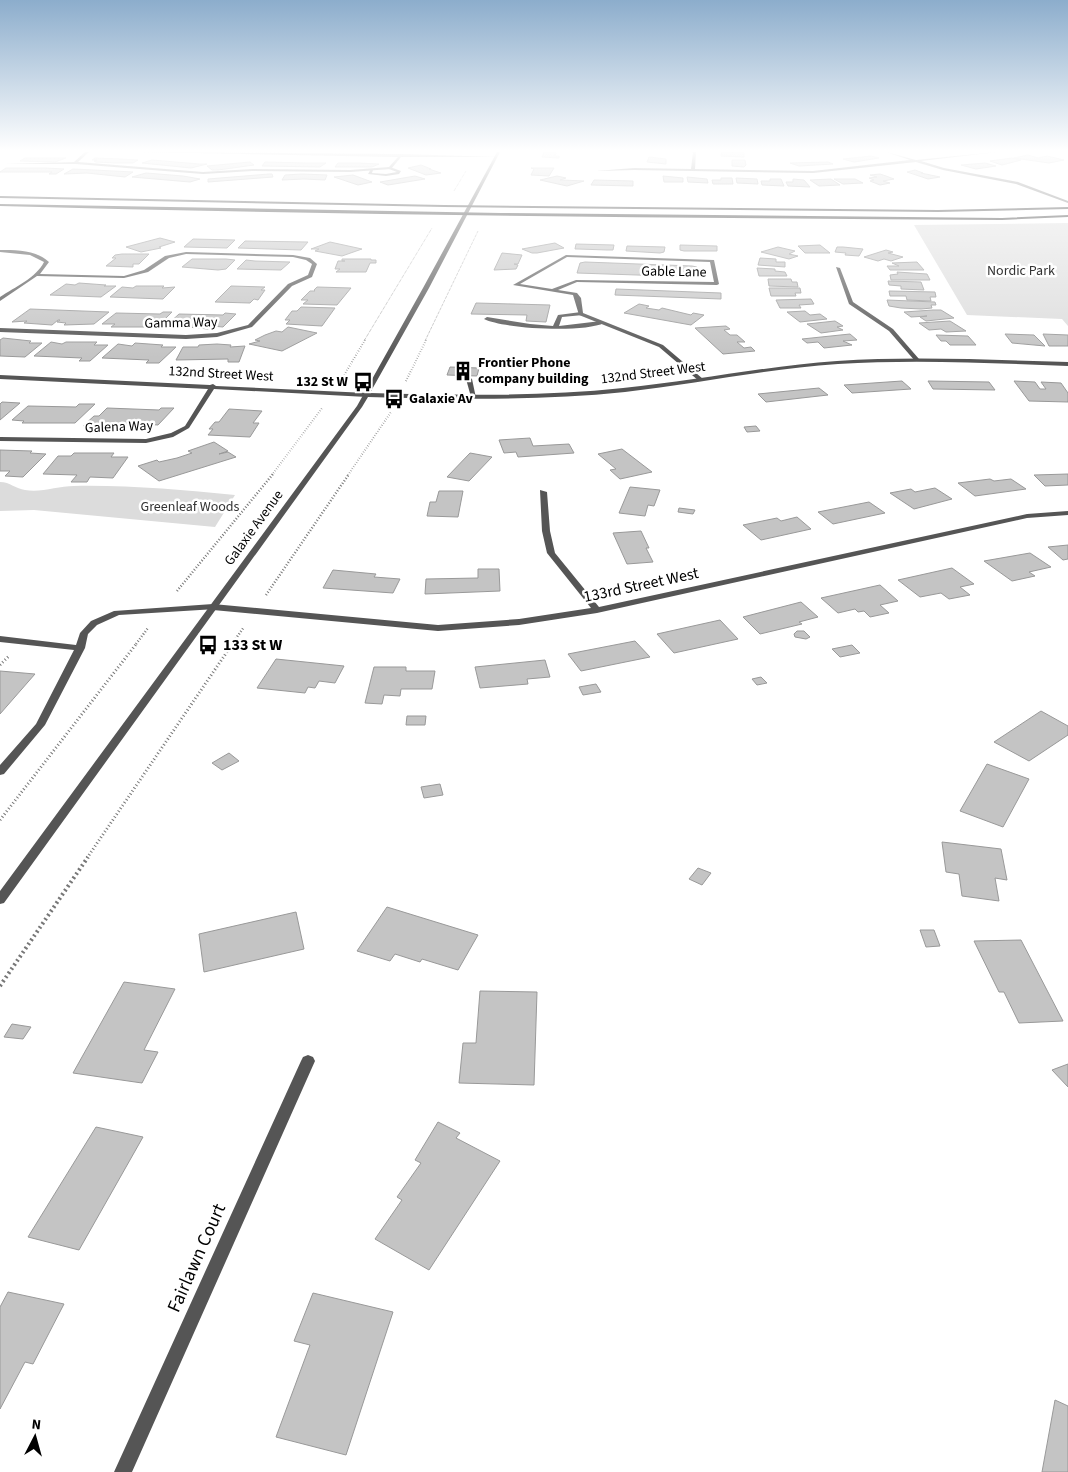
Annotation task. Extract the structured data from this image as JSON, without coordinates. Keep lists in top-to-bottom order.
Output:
{
  "streets": {
    "street": [
      "Gable Lane",
      "Gamma Way",
      "132nd Street West",
      "Galena Way",
      "Galaxie Avenue",
      "133rd Street West",
      "Fairlawn Court"
    ]
  },
  "crossings": [
    ["132nd Street West", "Galena Way"],
    ["132nd Street West", "Galaxie Avenue"],
    ["Galaxie Avenue", "133rd Street West"]
  ],
  "parks": ["Nordic Park", "Greenleaf Woods"],
  "places": {
    "building": ["Frontier Phone company building"],
    "bus stop": ["132 St W", "Galaxie Av", "133 St W"]
  },
  "north": "top"
}
